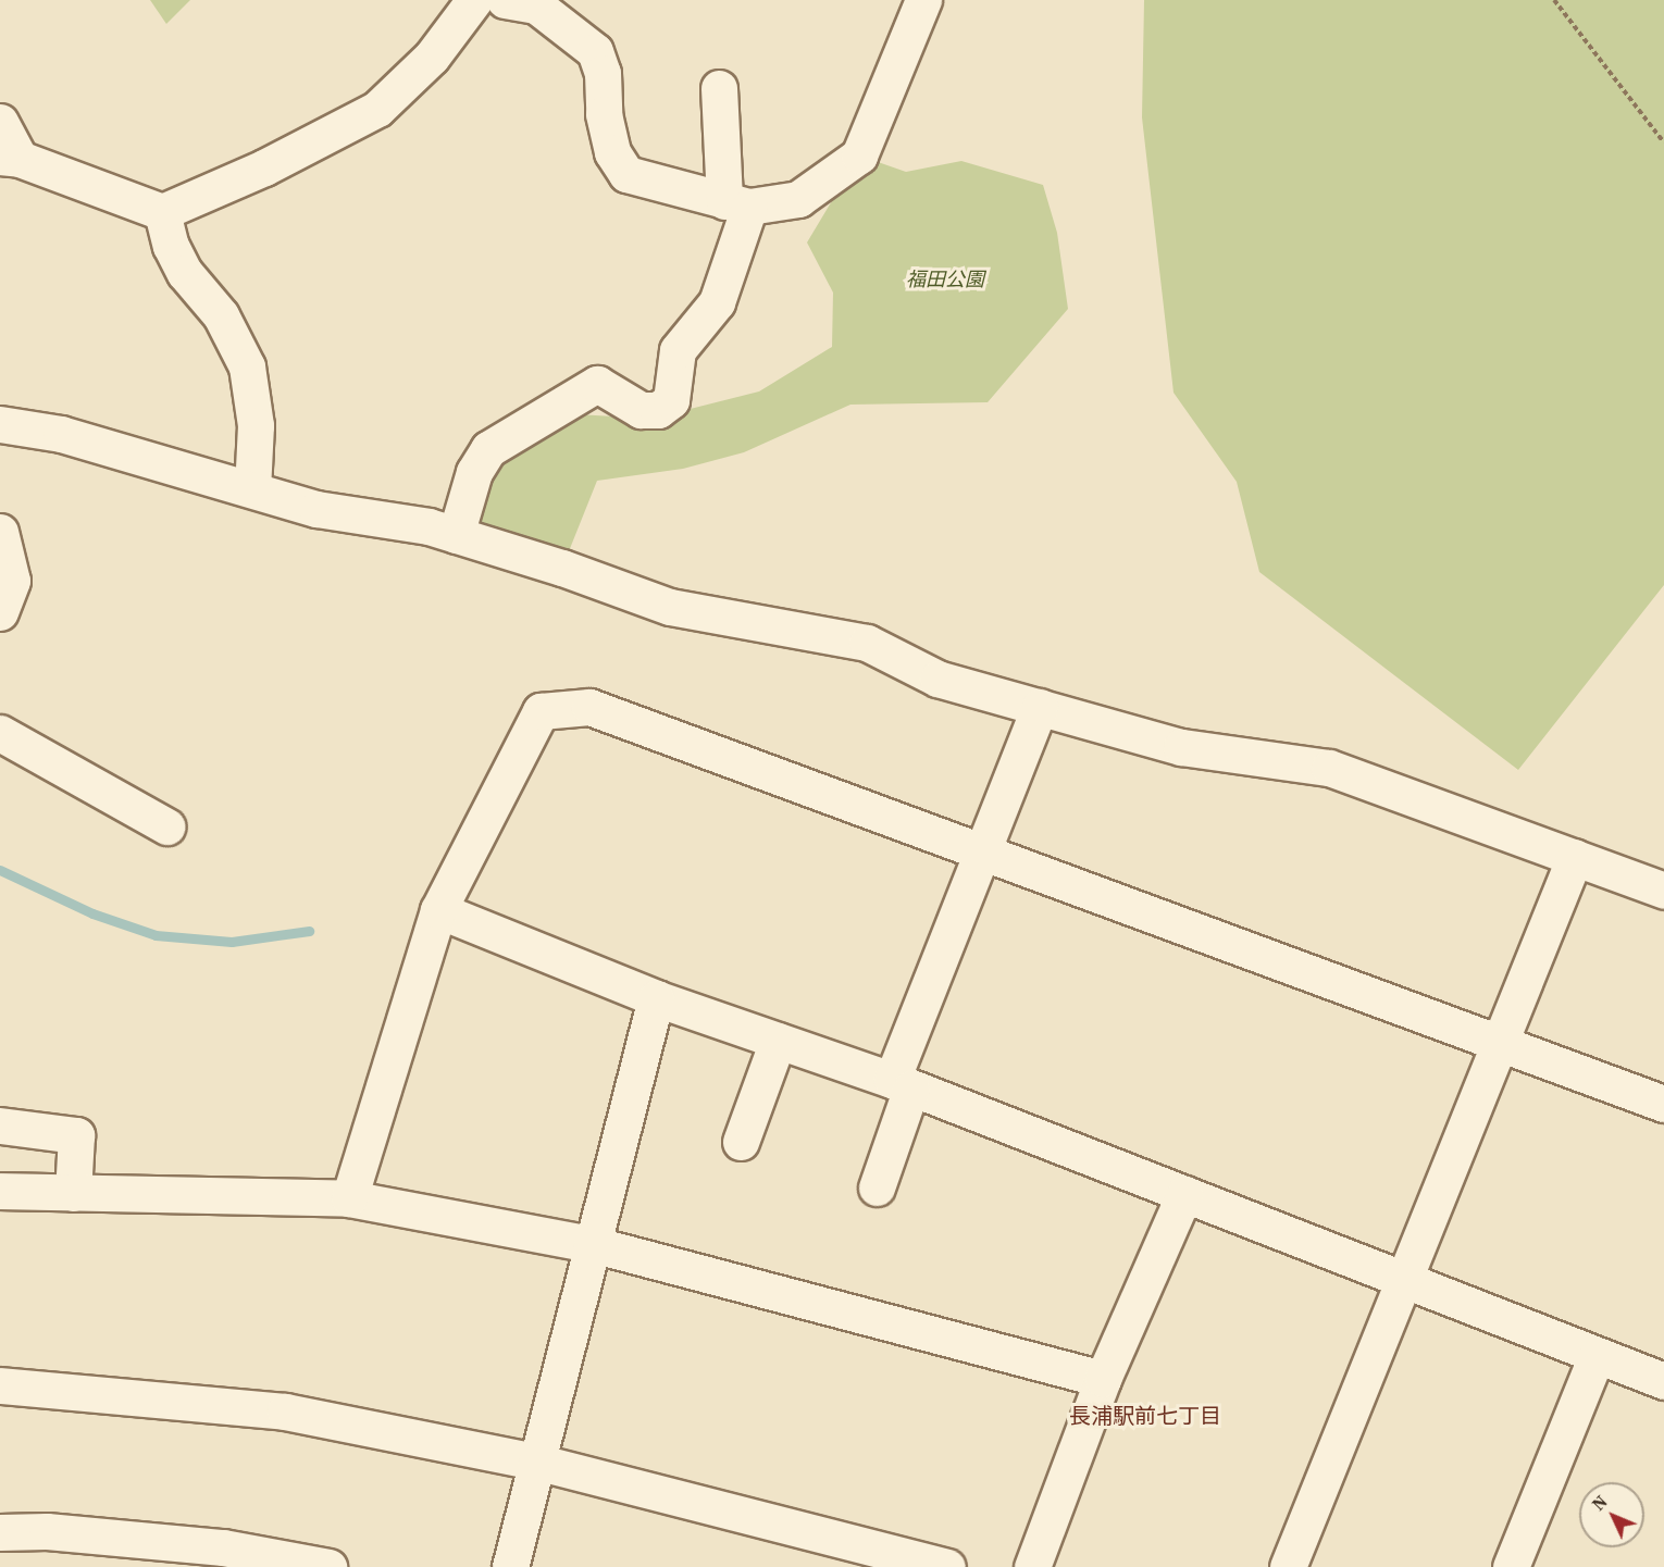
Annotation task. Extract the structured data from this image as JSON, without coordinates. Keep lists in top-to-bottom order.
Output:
{
  "districts": ["長浦駅前七丁目"],
  "parks": ["福田公園"],
  "north": "top left"
}
